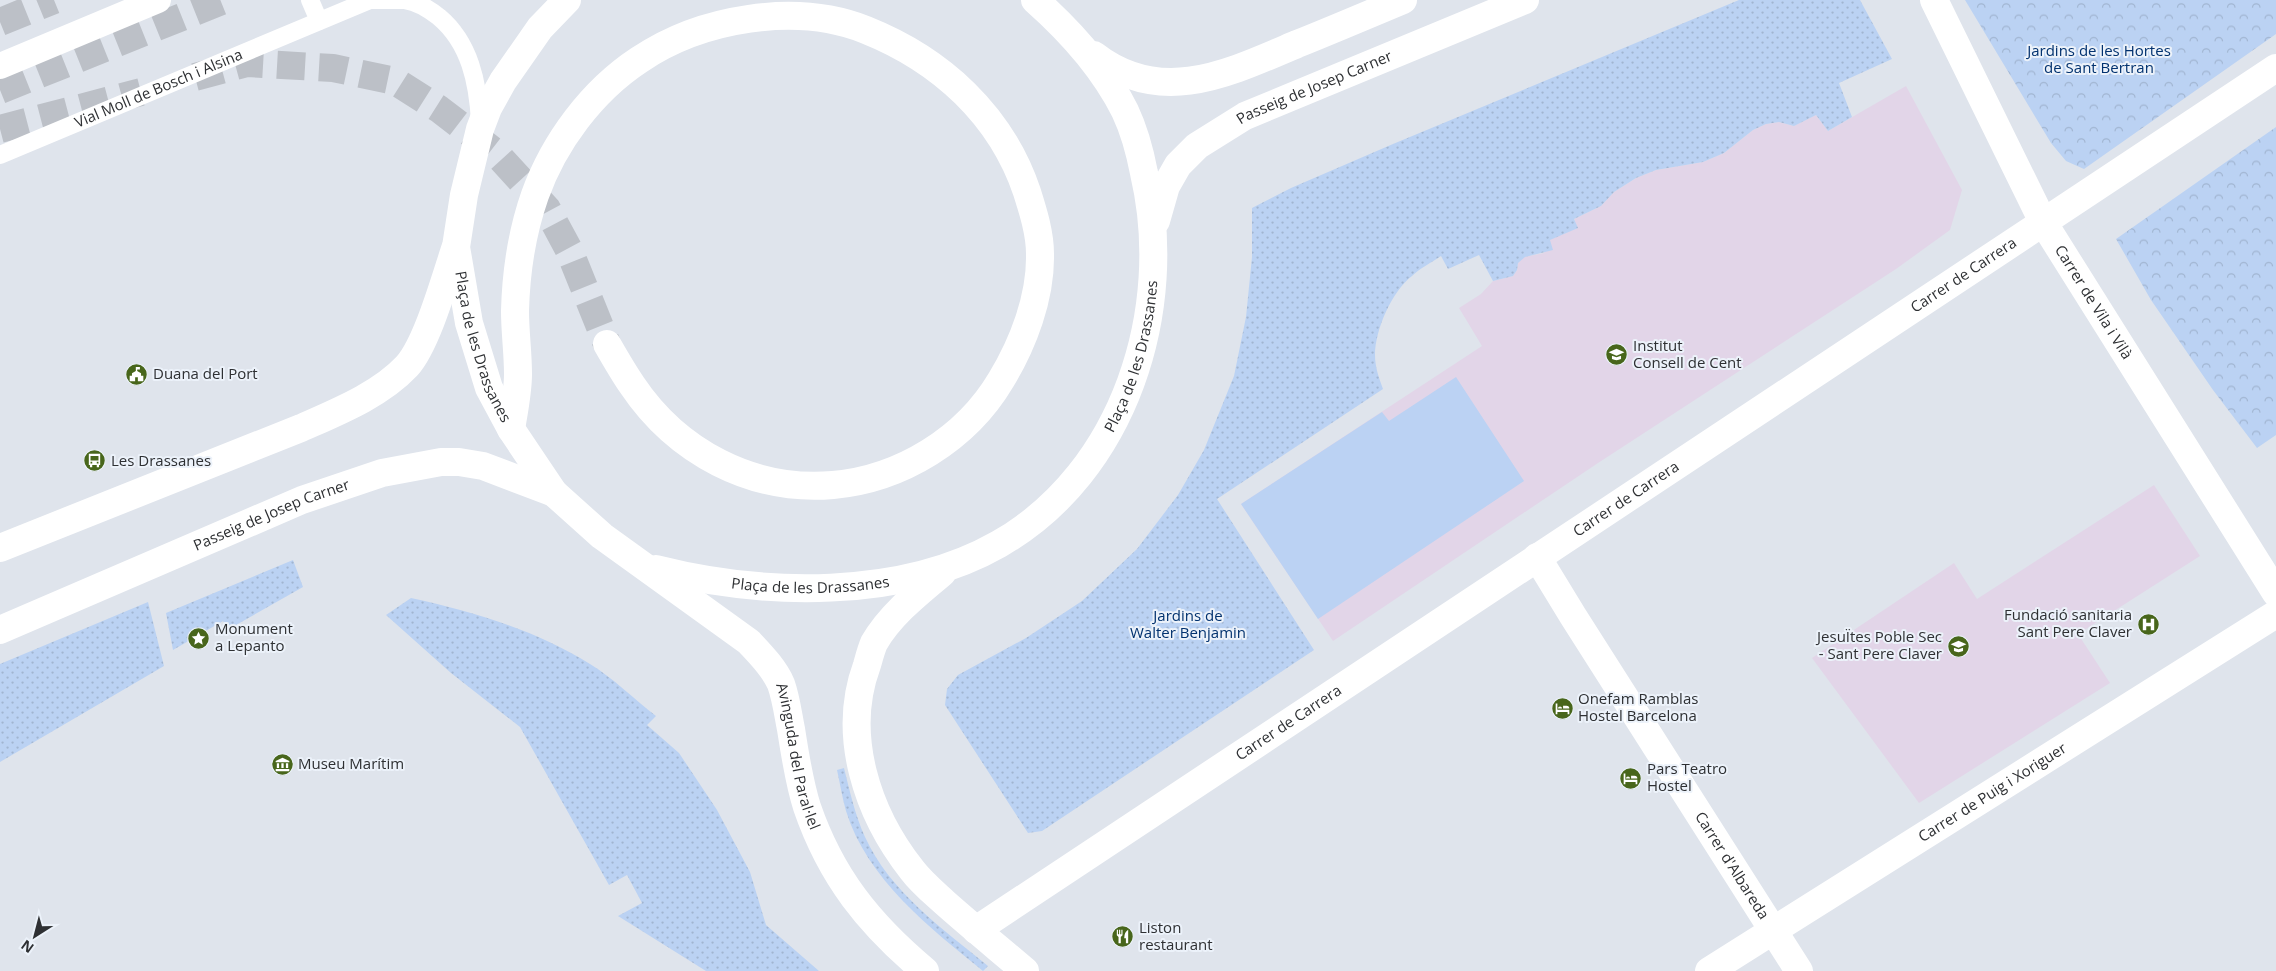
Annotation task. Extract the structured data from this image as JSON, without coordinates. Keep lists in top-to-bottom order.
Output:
{
  "streets": {
    "main road": [
      "Passeig de Josep Carner",
      "Carrer de Carrera",
      "Carrer de Vila i Vilà",
      "Plaça de les Drassanes",
      "Avinguda del Paral·lel",
      "Carrer de Puig i Xoriguer",
      "Carrer d'Albareda"
    ],
    "lane": ["Vial Moll de Bosch i Alsina"]
  },
  "crossings": [
    ["Passeig de Josep Carner", "Plaça de les Drassanes"],
    ["Carrer de Carrera", "Carrer de Vila i Vilà"],
    ["Carrer de Carrera", "Carrer d'Albareda"],
    ["Plaça de les Drassanes", "Avinguda del Paral·lel"],
    ["Carrer de Puig i Xoriguer", "Carrer d'Albareda"]
  ],
  "parks": ["Jardins de les Hortes de Sant Bertran", "Jardins de Walter Benjamin"],
  "places": {
    "school or university": ["Institut Consell de Cent", "JesuÏtes Poble Sec - Sant Pere Claver"],
    "public building": ["Duana del Port"],
    "bus stop": ["Les Drassanes"],
    "hospital": ["Fundació sanitaria Sant Pere Claver"],
    "place": ["Monument a Lepanto"],
    "hotel": ["Onefam Ramblas Hostel Barcelona", "Pars Teatro Hostel"],
    "museum": ["Museu Marítim"],
    "restaurant": ["Liston restaurant"]
  },
  "north": "bottom left"
}
